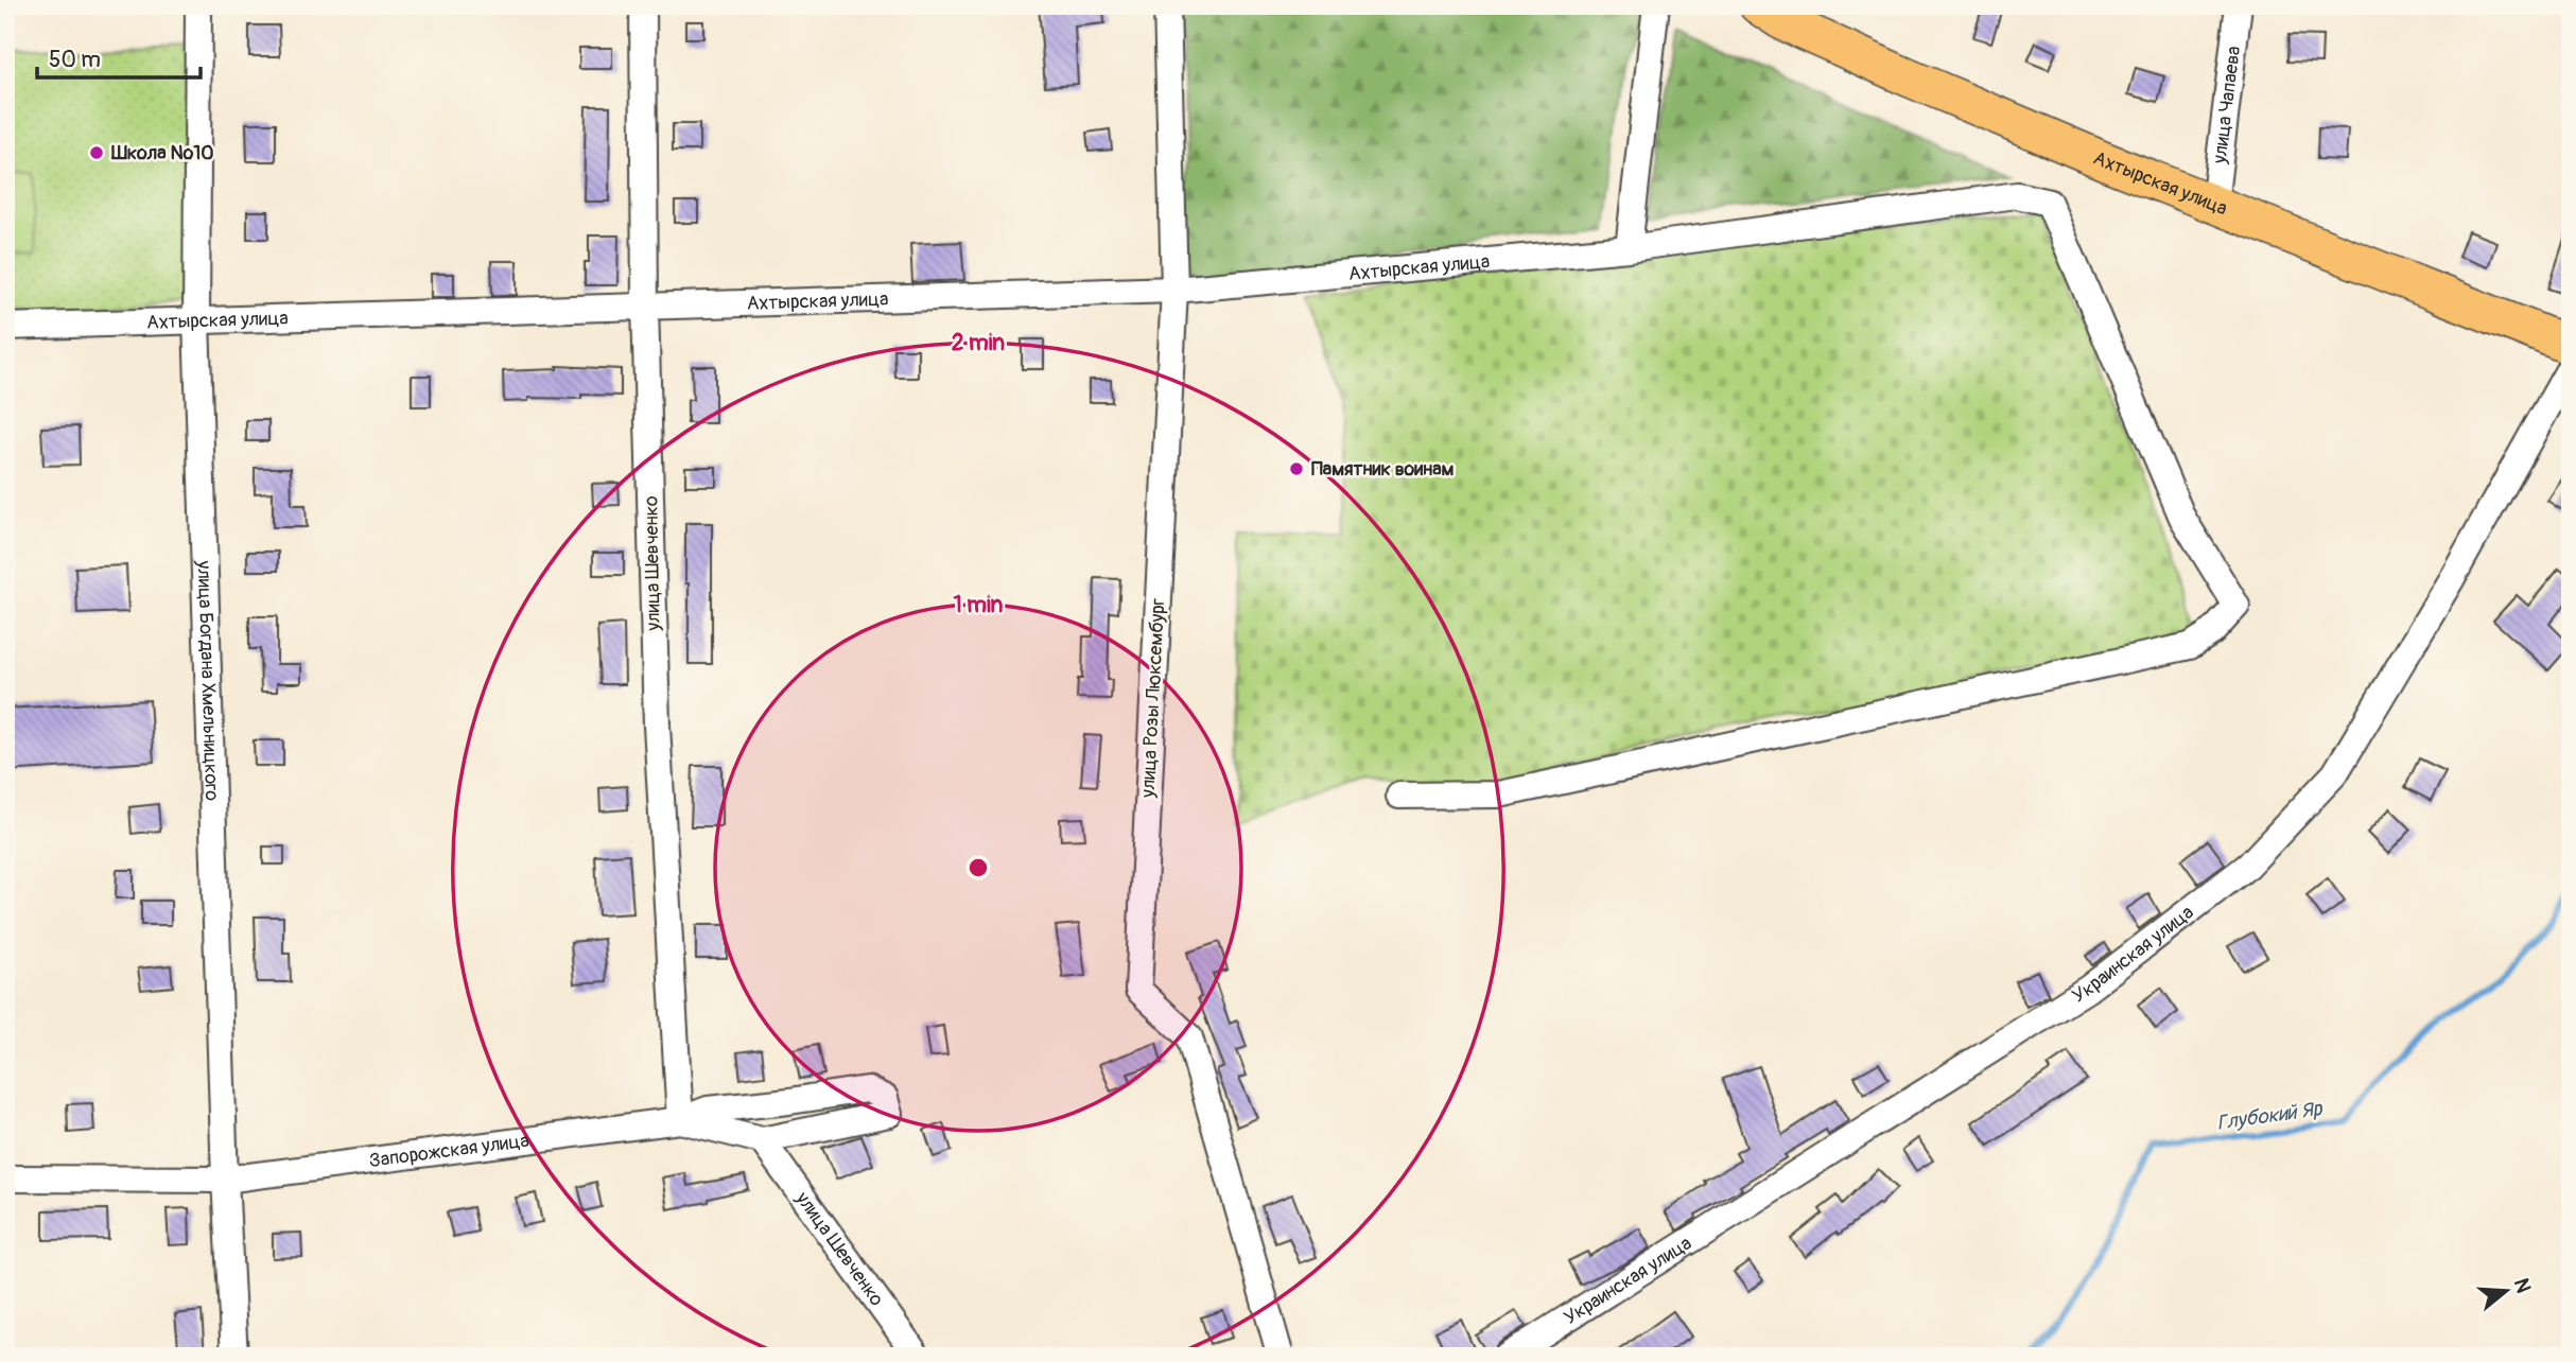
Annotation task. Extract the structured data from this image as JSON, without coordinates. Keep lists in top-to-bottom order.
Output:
{
  "streets": {
    "highway": ["Ахтырская улица"],
    "street": [
      "улица Чапаева",
      "улица Шевченко",
      "улица Богдана Хмельницкого",
      "улица Розы Люксембург",
      "Украинская улица",
      "Запорожская улица"
    ]
  },
  "crossings": [
    ["улица Чапаева", "Ахтырская улица"],
    ["Ахтырская улица", "улица Шевченко"],
    ["Ахтырская улица", "улица Богдана Хмельницкого"],
    ["Ахтырская улица", "улица Розы Люксембург"],
    ["улица Шевченко", "Запорожская улица"],
    ["улица Богдана Хмельницкого", "Запорожская улица"]
  ],
  "water": ["Глубокий Яр"],
  "places": ["Школа №10", "Памятник воинам"],
  "scale_bar": "50 m",
  "north": "right",
  "rings": ["2 min", "1 min"]
}
